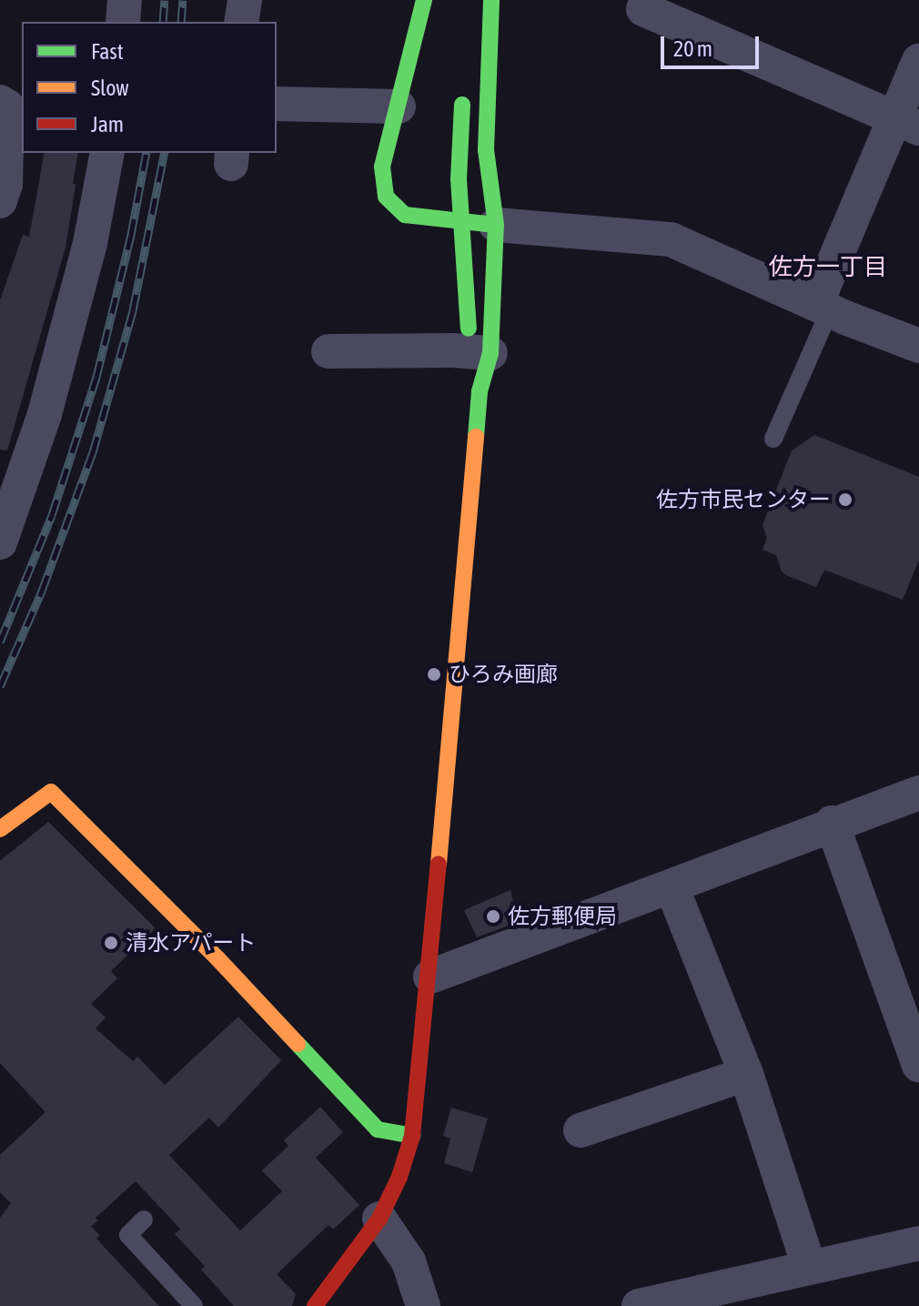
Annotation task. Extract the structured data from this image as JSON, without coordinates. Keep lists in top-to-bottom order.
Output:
{
  "districts": ["佐方一丁目"],
  "places": [
    "佐方市民センター",
    "ひろみ画廊",
    "佐方郵便局",
    "清水アパート"
  ],
  "legend": ["Fast", "Slow", "Jam"],
  "scale_bar": "20 m"
}
